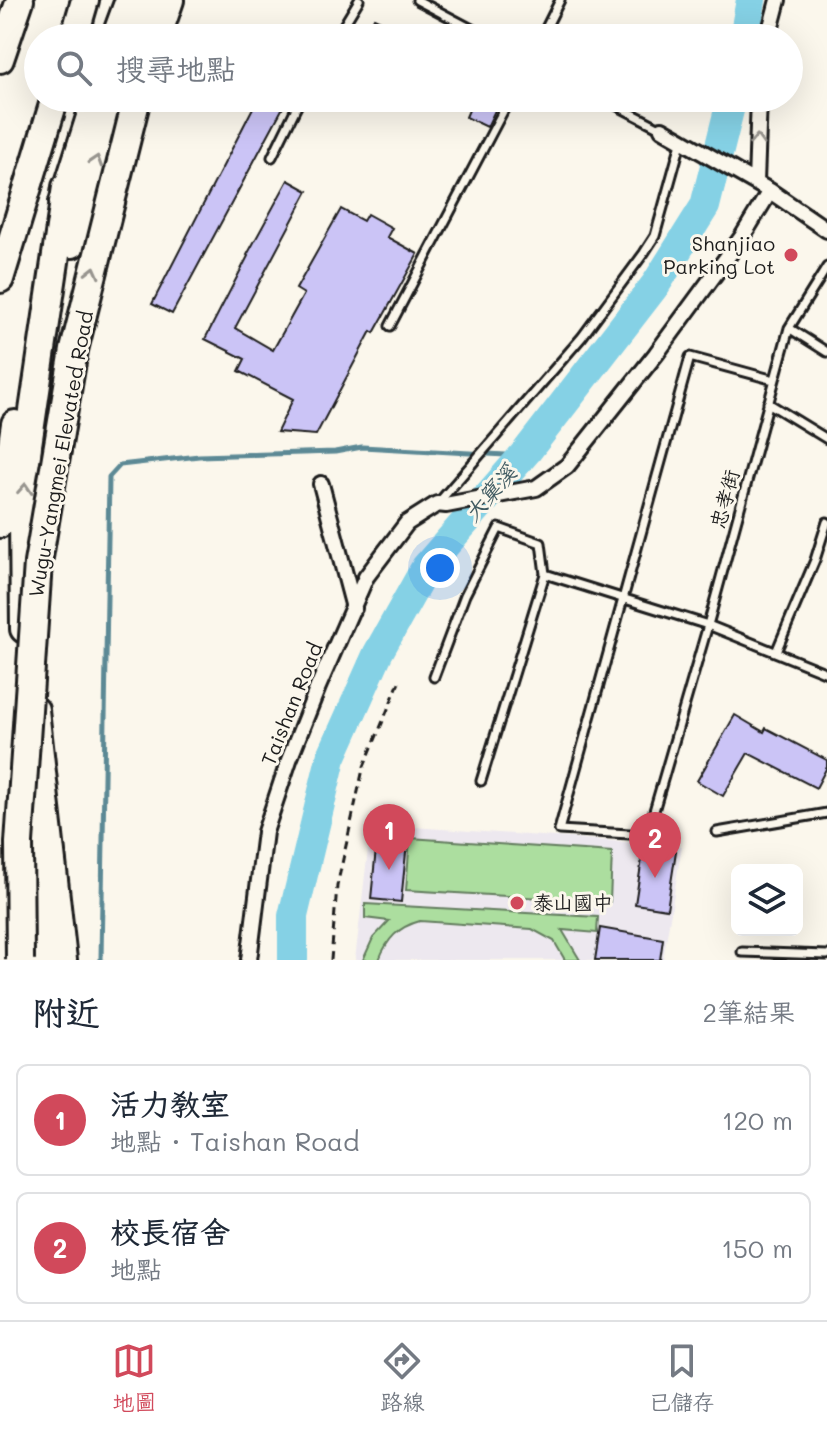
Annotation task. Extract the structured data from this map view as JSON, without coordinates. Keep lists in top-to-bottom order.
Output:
{
  "streets": {
    "highway": ["Wugu-Yangmei Elevated Road"],
    "street": ["Taishan Road"],
    "lane": ["忠孝街"]
  },
  "water": ["大窠溪"],
  "places": ["Shanjiao Parking Lot", "泰山國中"],
  "page": {
    "search": "搜尋地點",
    "pins": ["1", "2"],
    "heading": ["附近", "2筆結果"],
    "list": [
      {
        "mark": "1",
        "name": "活力教室",
        "note": "地點 · Taishan Road",
        "value": "120 m"
      },
      {
        "mark": "2",
        "name": "校長宿舍",
        "note": "地點",
        "value": "150 m"
      }
    ],
    "nav": ["地圖", "路線", "已儲存"]
  }
}
